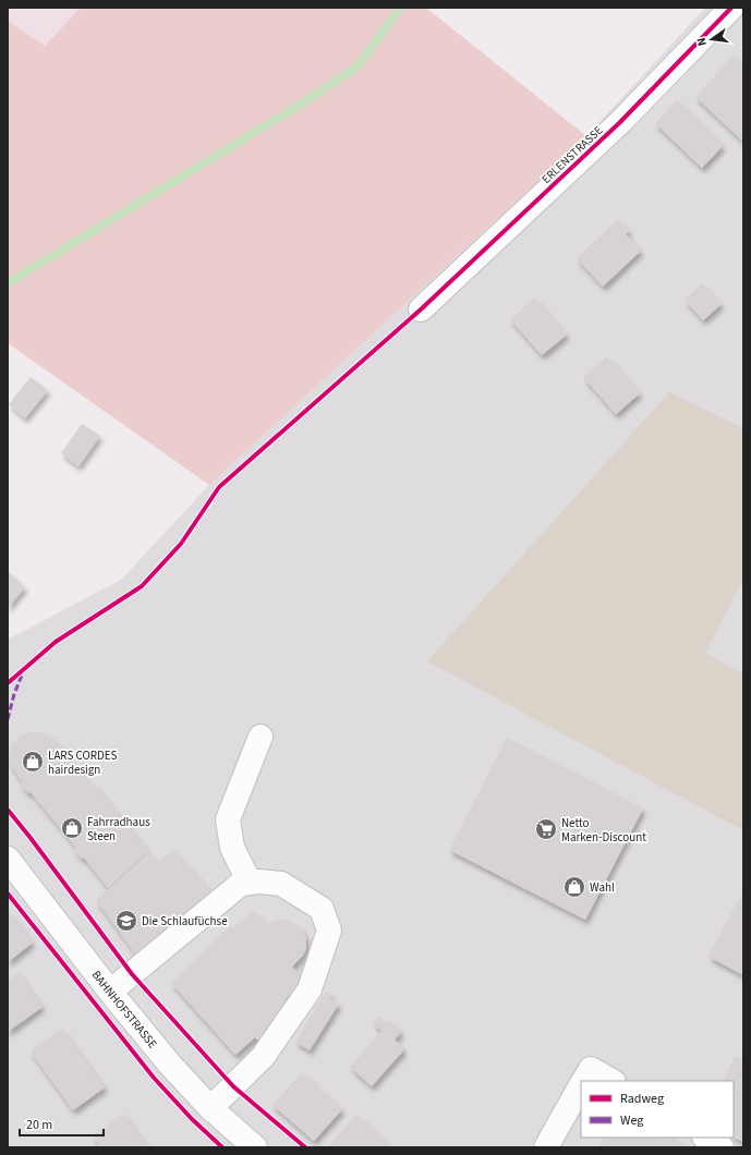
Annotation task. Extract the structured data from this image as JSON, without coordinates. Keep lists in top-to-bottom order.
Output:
{
  "streets": {
    "street": ["ERLENSTRASSE", "BAHNHOFSTRASSE"]
  },
  "places": {
    "shop": ["LARS CORDES hairdesign", "Fahrradhaus Steen", "Wahl"],
    "supermarket": ["Netto Marken-Discount"],
    "school or university": ["Die Schlaufüchse"]
  },
  "legend": ["Radweg", "Weg"],
  "scale_bar": "20 m",
  "north": "left"
}
